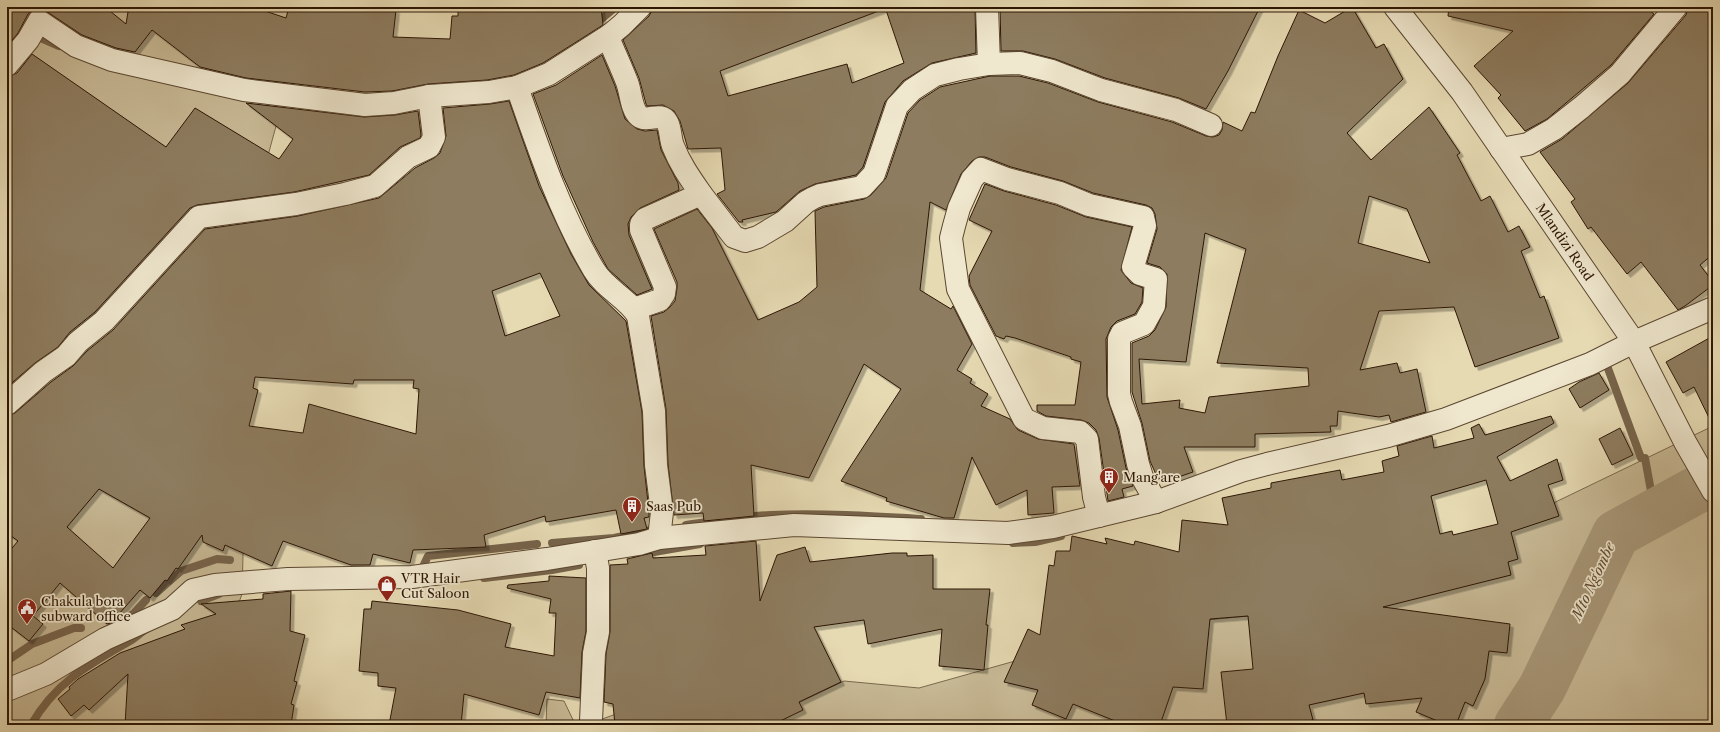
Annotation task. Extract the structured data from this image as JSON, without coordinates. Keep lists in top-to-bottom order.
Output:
{
  "streets": {
    "street": ["Mlandizi Road"]
  },
  "water": ["Mto Ng'ombe"],
  "places": {
    "building": ["Mang'are", "Saas Pub"],
    "shop": ["VTR Hair Cut Saloon"],
    "public building": ["Chakula bora subward office"]
  }
}
